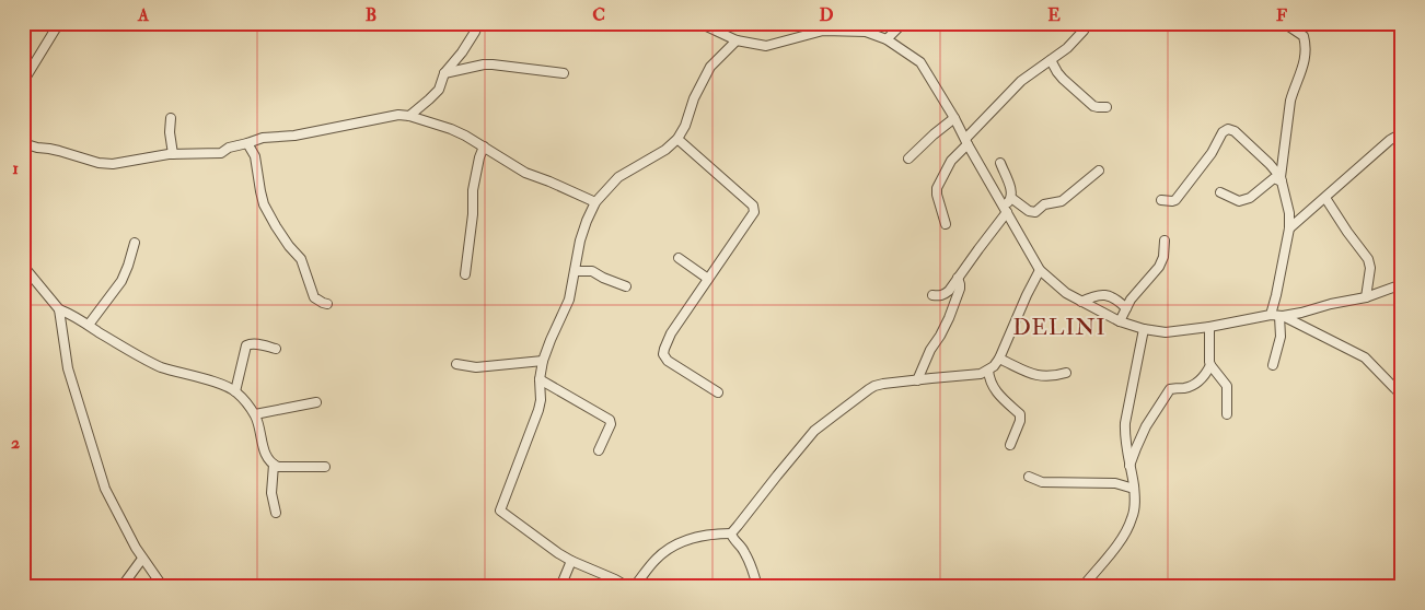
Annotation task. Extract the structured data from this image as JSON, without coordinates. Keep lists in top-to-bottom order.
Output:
{
  "districts": ["DELINI"],
  "grid": {
    "columns": [
      "A",
      "B",
      "C",
      "D",
      "E",
      "F"
    ],
    "rows": ["1", "2"]
  }
}
